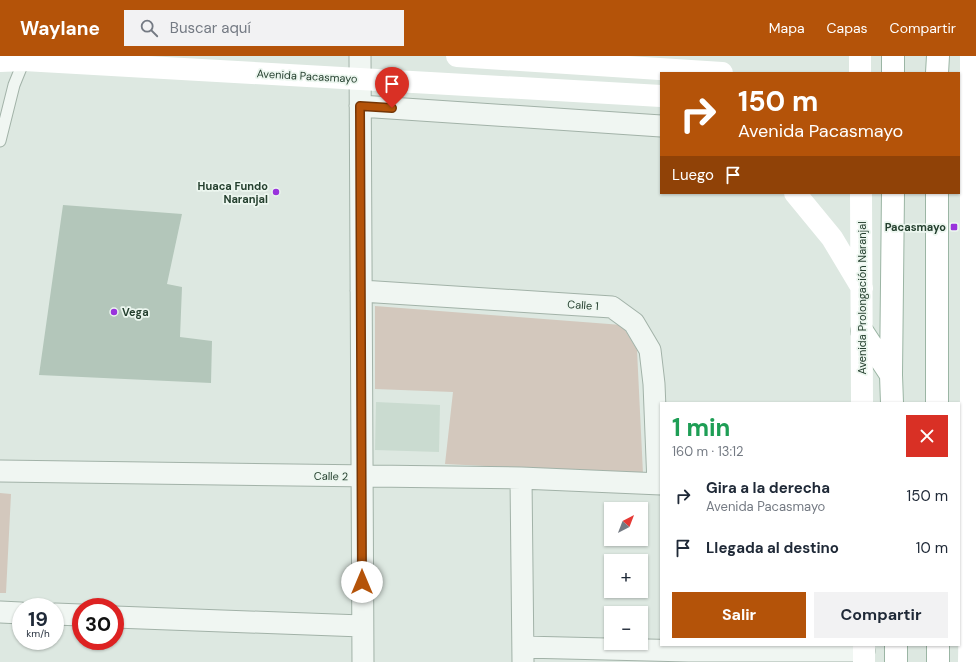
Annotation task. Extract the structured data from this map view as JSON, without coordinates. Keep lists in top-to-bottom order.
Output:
{
  "streets": {
    "main road": ["Avenida Pacasmayo", "Avenida Prolongación Naranjal"],
    "street": ["Calle 1", "Calle 2"]
  },
  "crossings": [
    ["Calle 1", "Calle 2"]
  ],
  "places": {
    "other": ["Huaca Fundo Naranjal", "Vega"],
    "transit": ["Pacasmayo"]
  },
  "north": "top right",
  "page": {
    "header": "Waylane",
    "search": "Buscar aquí",
    "nav": ["Mapa", "Capas", "Compartir"],
    "turn": ["150 m", "Avenida Pacasmayo"],
    "then": "Luego",
    "heading": ["1 min", "160 m · 13:12"],
    "list": [
      {
        "name": "Gira a la derecha",
        "note": "Avenida Pacasmayo",
        "value": "150 m"
      },
      {
        "name": "Llegada al destino",
        "value": "10 m"
      }
    ],
    "map_buttons": ["+", "−"],
    "buttons": ["Salir", "Compartir"],
    "speed": "19 km/h",
    "limit": "30"
  }
}
